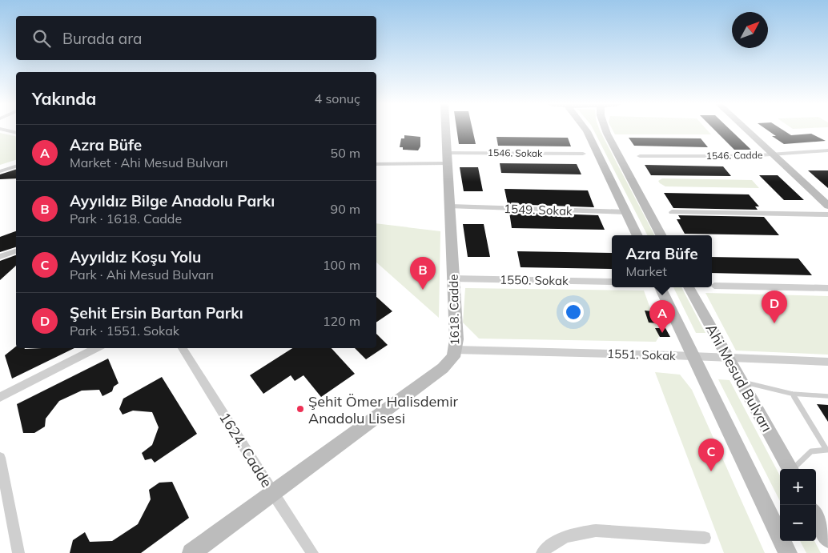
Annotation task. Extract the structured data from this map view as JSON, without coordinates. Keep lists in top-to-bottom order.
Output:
{
  "streets": {
    "main road": ["1618. Cadde", "Ahi Mesud Bulvarı"],
    "street": [
      "1546. Sokak",
      "1546. Cadde",
      "1549. Sokak",
      "1550. Sokak",
      "1551. Sokak",
      "1624. Cadde"
    ]
  },
  "crossings": [
    ["1546. Sokak", "1618. Cadde"],
    ["1549. Sokak", "1618. Cadde"],
    ["1550. Sokak", "1618. Cadde"],
    ["1618. Cadde", "1551. Sokak"],
    ["1618. Cadde", "1624. Cadde"],
    ["1551. Sokak", "Ahi Mesud Bulvarı"]
  ],
  "places": ["Şehit Ömer Halisdemir Anadolu Lisesi"],
  "north": "top right",
  "page": {
    "search": "Burada ara",
    "heading": ["Yakında", "4 sonuç"],
    "list": [
      {
        "mark": "A",
        "name": "Azra Büfe",
        "note": "Market · Ahi Mesud Bulvarı",
        "value": "50 m"
      },
      {
        "mark": "B",
        "name": "Ayyıldız Bilge Anadolu Parkı",
        "note": "Park · 1618. Cadde",
        "value": "90 m"
      },
      {
        "mark": "C",
        "name": "Ayyıldız Koşu Yolu",
        "note": "Park · Ahi Mesud Bulvarı",
        "value": "100 m"
      },
      {
        "mark": "D",
        "name": "Şehit Ersin Bartan Parkı",
        "note": "Park · 1551. Sokak",
        "value": "120 m"
      }
    ],
    "popup": ["Azra Büfe", "Market"],
    "pins": [
      "B",
      "D",
      "A",
      "C"
    ],
    "map_buttons": ["+", "−"]
  }
}
